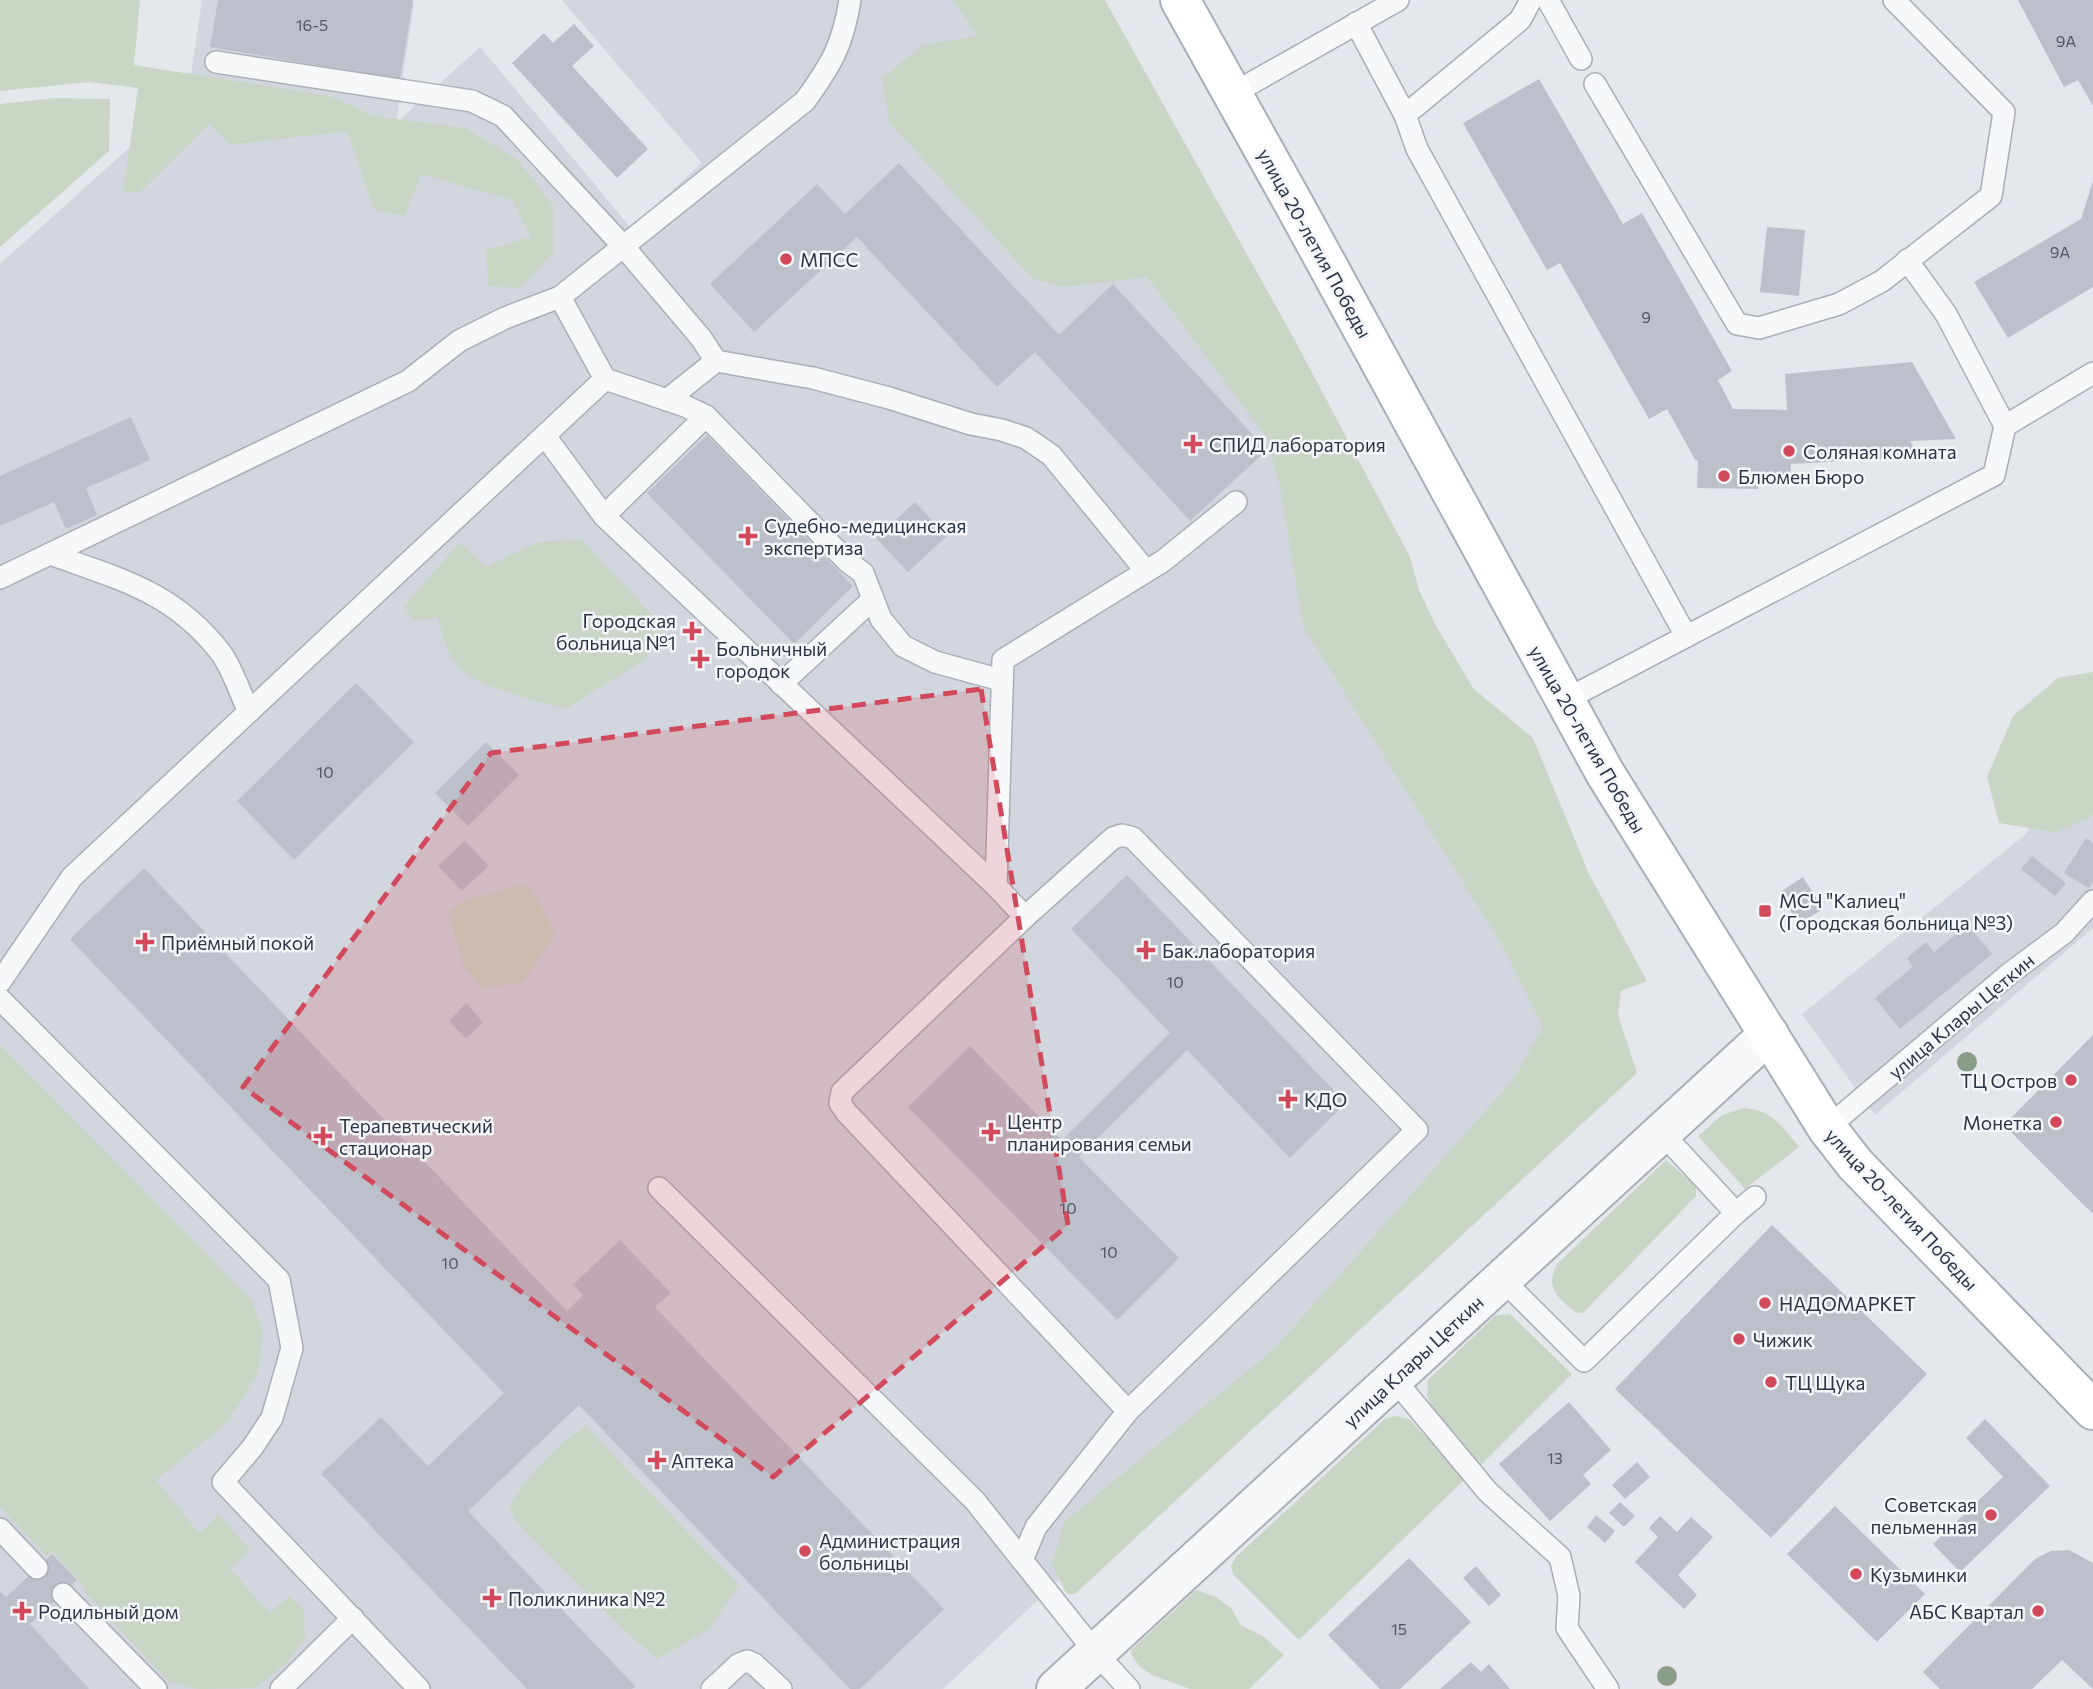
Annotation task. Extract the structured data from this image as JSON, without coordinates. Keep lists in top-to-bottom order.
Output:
{
  "streets": {
    "street": ["улица 20-летия Победы", "улица Клары Цеткин"]
  },
  "crossings": [
    ["улица 20-летия Победы", "улица Клары Цеткин"]
  ],
  "places": {
    "other": [
      "МПСС",
      "Соляная комната",
      "Блюмен Бюро",
      "ТЦ Остров",
      "Монетка",
      "НАДОМАРКЕТ",
      "Чижик",
      "ТЦ Щука",
      "Советская пельменная",
      "Администрация больницы",
      "Кузьминки",
      "АБС Квартал"
    ],
    "health": [
      "СПИД лаборатория",
      "Судебно-медицинская экспертиза",
      "Городская больница №1",
      "Больничный городок",
      "Приёмный покой",
      "Бак.лаборатория",
      "КДО",
      "Центр планирования семьи",
      "Терапевтический стационар",
      "Аптека",
      "Поликлиника №2",
      "Родильный дом"
    ],
    "transit": ["МСЧ \"Калиец\" (Городская больница №3)"]
  },
  "house_numbers": [
    "16-5",
    "9А",
    "9А",
    "9",
    "10",
    "10",
    "10",
    "10",
    "10",
    "13",
    "15"
  ]
}
